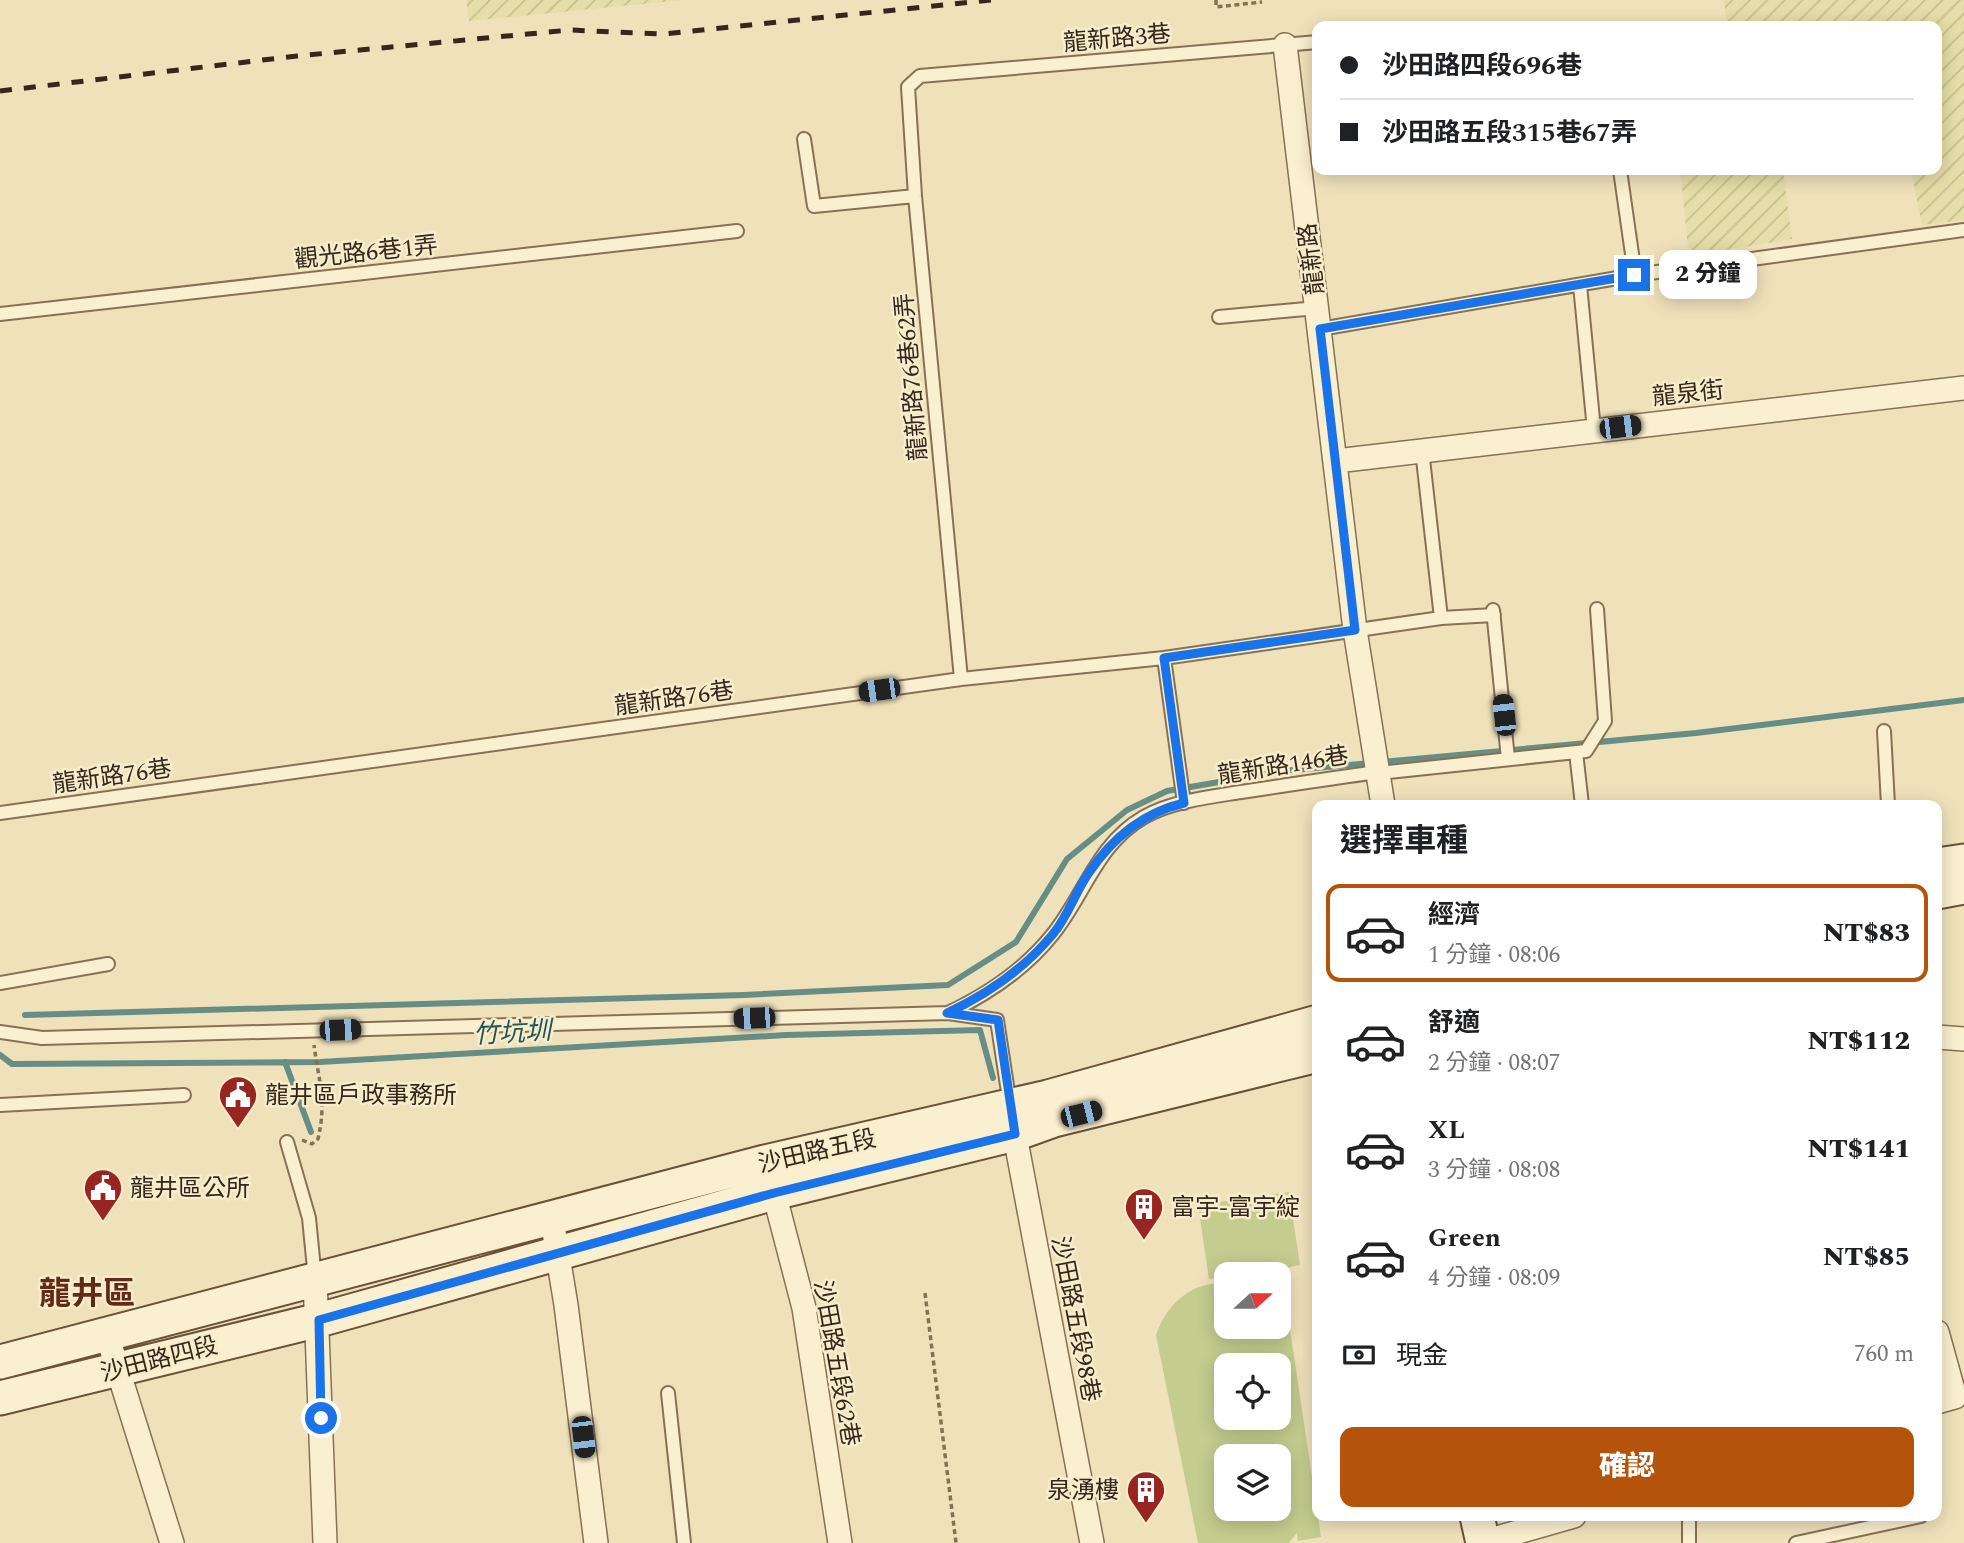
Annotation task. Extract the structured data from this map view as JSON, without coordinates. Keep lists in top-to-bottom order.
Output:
{
  "streets": {
    "street": [
      "龍新路",
      "龍泉街",
      "沙田路五段",
      "沙田路五段98巷",
      "沙田路四段",
      "沙田路五段62巷"
    ],
    "lane": [
      "龍新路3巷",
      "觀光路6巷1弄",
      "龍新路76巷62弄",
      "龍新路76巷",
      "龍新路146巷"
    ]
  },
  "crossings": [
    ["龍新路3巷", "龍新路"],
    ["龍新路3巷", "龍新路76巷62弄"],
    ["龍新路", "龍泉街"],
    ["龍新路", "龍新路76巷"],
    ["龍新路", "龍新路146巷"],
    ["龍新路76巷62弄", "龍新路76巷"],
    ["龍新路76巷", "龍新路146巷"],
    ["沙田路五段", "沙田路五段98巷"],
    ["沙田路五段", "沙田路四段"],
    ["沙田路五段", "沙田路五段62巷"]
  ],
  "districts": ["龍井區"],
  "water": ["竹坑圳"],
  "places": {
    "public building": ["龍井區戶政事務所", "龍井區公所"],
    "building": ["富宇-富宇綻", "泉湧樓"]
  },
  "north": "right",
  "page": {
    "banner": ["沙田路四段696巷", "沙田路五段315巷67弄"],
    "bubble": "2 分鐘",
    "heading": "選擇車種",
    "list": [
      {
        "name": "經濟",
        "note": "1 分鐘 · 08:06",
        "value": "NT$83"
      },
      {
        "name": "舒適",
        "note": "2 分鐘 · 08:07",
        "value": "NT$112"
      },
      {
        "name": "XL",
        "note": "3 分鐘 · 08:08",
        "value": "NT$141"
      },
      {
        "name": "Green",
        "note": "4 分鐘 · 08:09",
        "value": "NT$85"
      }
    ],
    "pay": ["現金", "760 m"],
    "buttons": "確認"
  }
}
